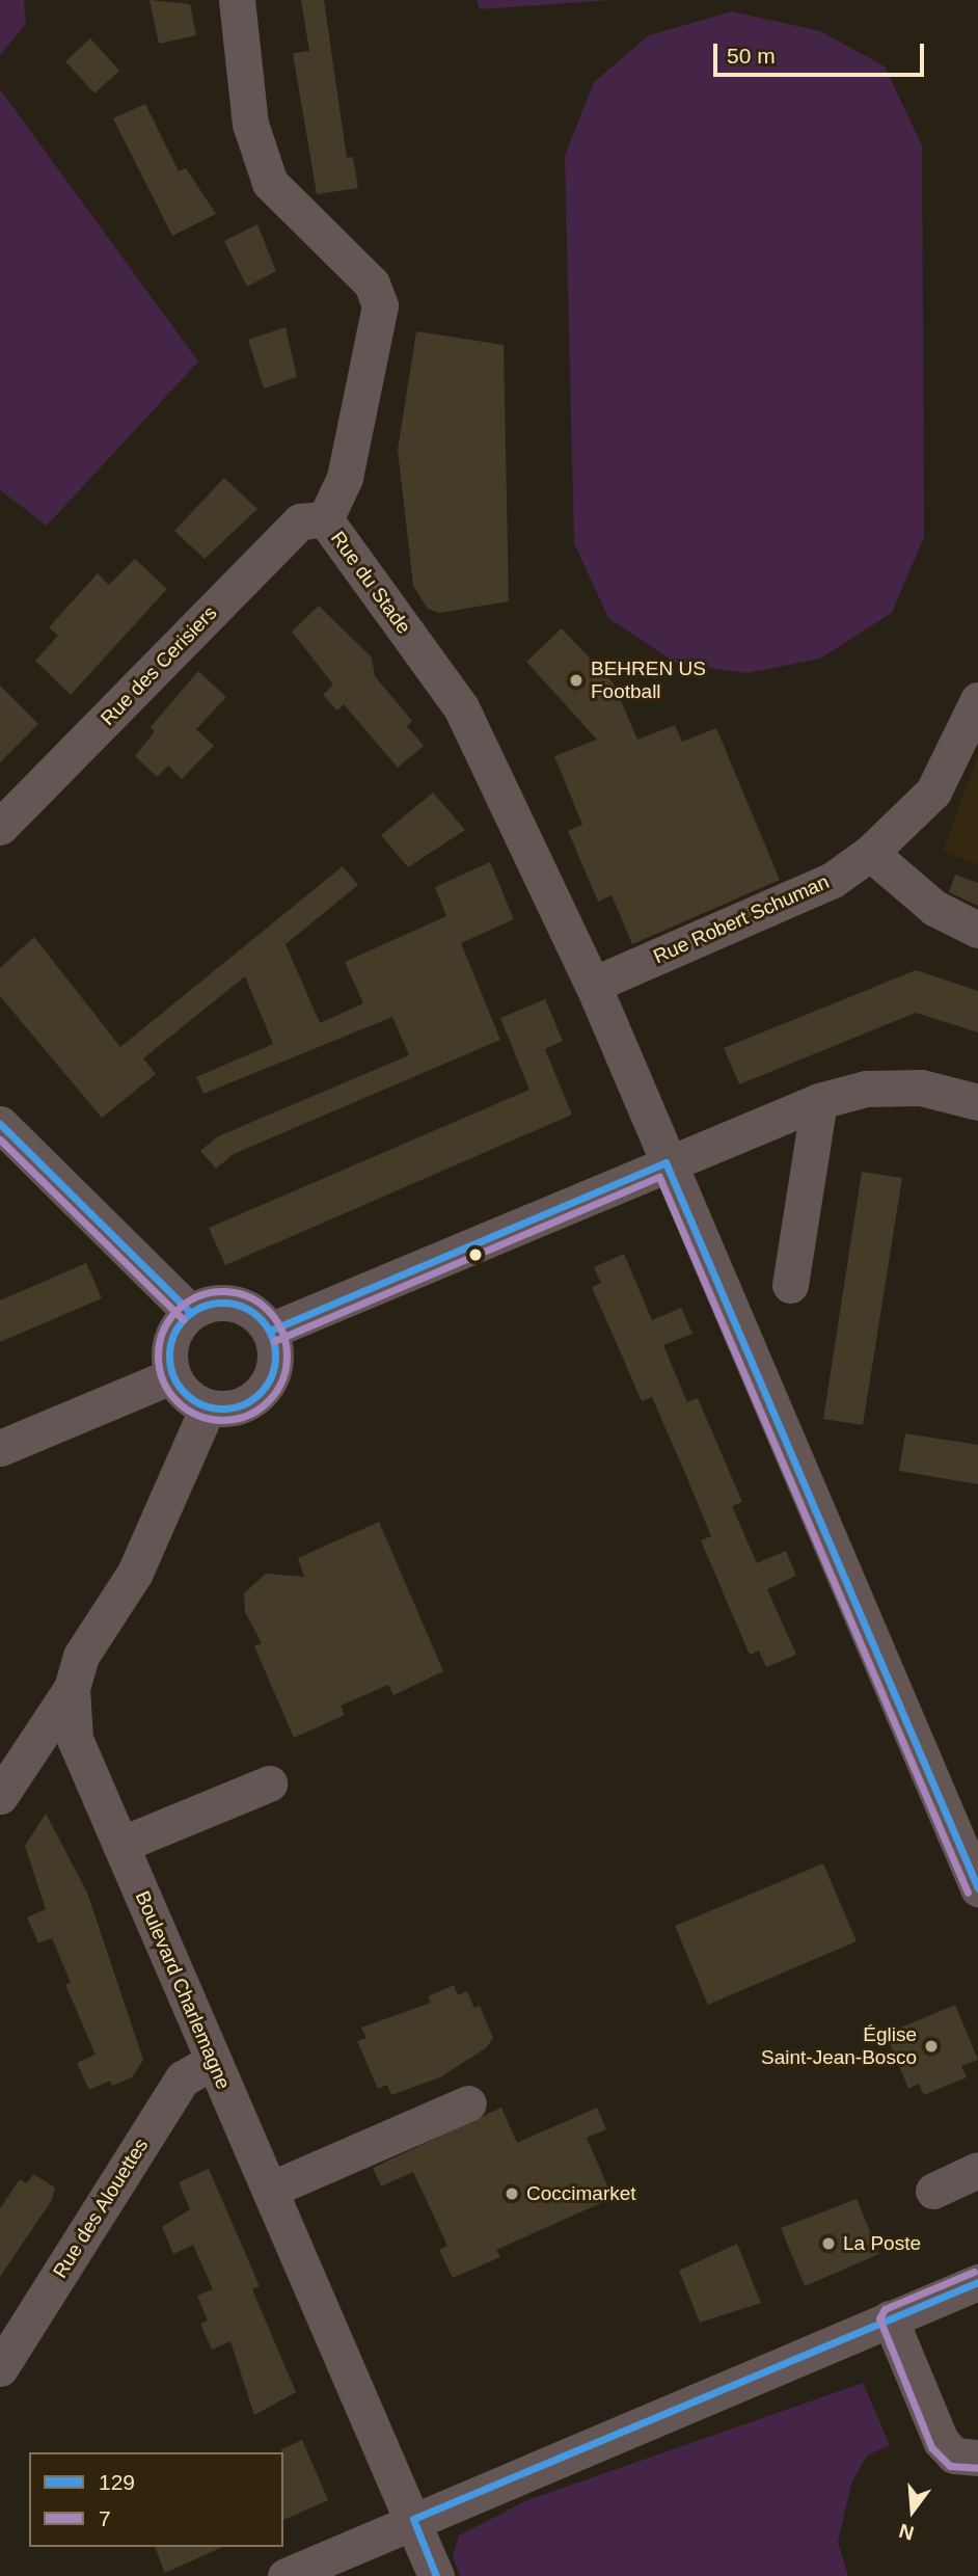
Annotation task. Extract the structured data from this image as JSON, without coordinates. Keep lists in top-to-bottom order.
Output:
{
  "streets": {
    "street": [
      "Rue du Stade",
      "Rue des Cerisiers",
      "Rue Robert Schuman",
      "Boulevard Charlemagne",
      "Rue des Alouettes"
    ]
  },
  "crossings": [
    ["Rue du Stade", "Rue des Cerisiers"],
    ["Rue du Stade", "Rue Robert Schuman"],
    ["Boulevard Charlemagne", "Rue des Alouettes"]
  ],
  "places": [
    "BEHREN US Football",
    "Église Saint-Jean-Bosco",
    "Coccimarket",
    "La Poste"
  ],
  "lines": ["transit line 129", "transit line 7"],
  "legend": ["129", "7"],
  "scale_bar": "50 m",
  "north": "bottom"
}
